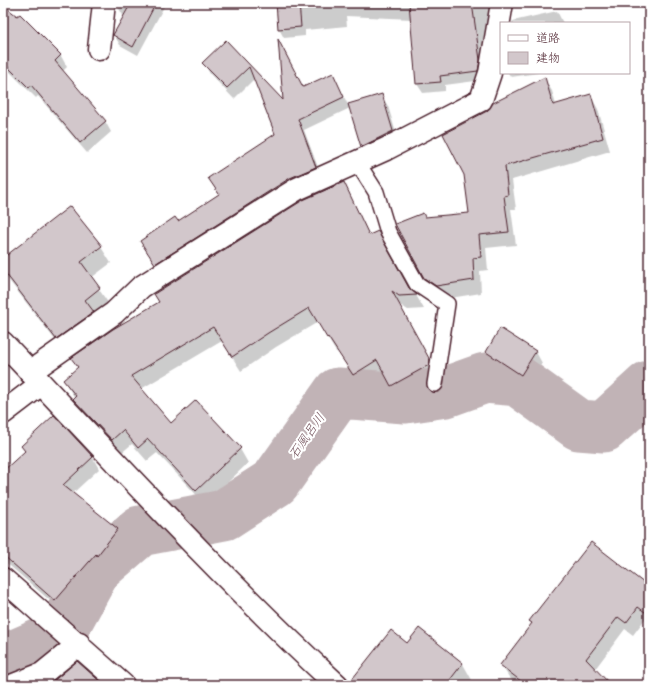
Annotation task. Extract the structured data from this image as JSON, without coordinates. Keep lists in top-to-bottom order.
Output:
{
  "water": ["石風呂川"],
  "legend": ["道路", "建物"]
}
